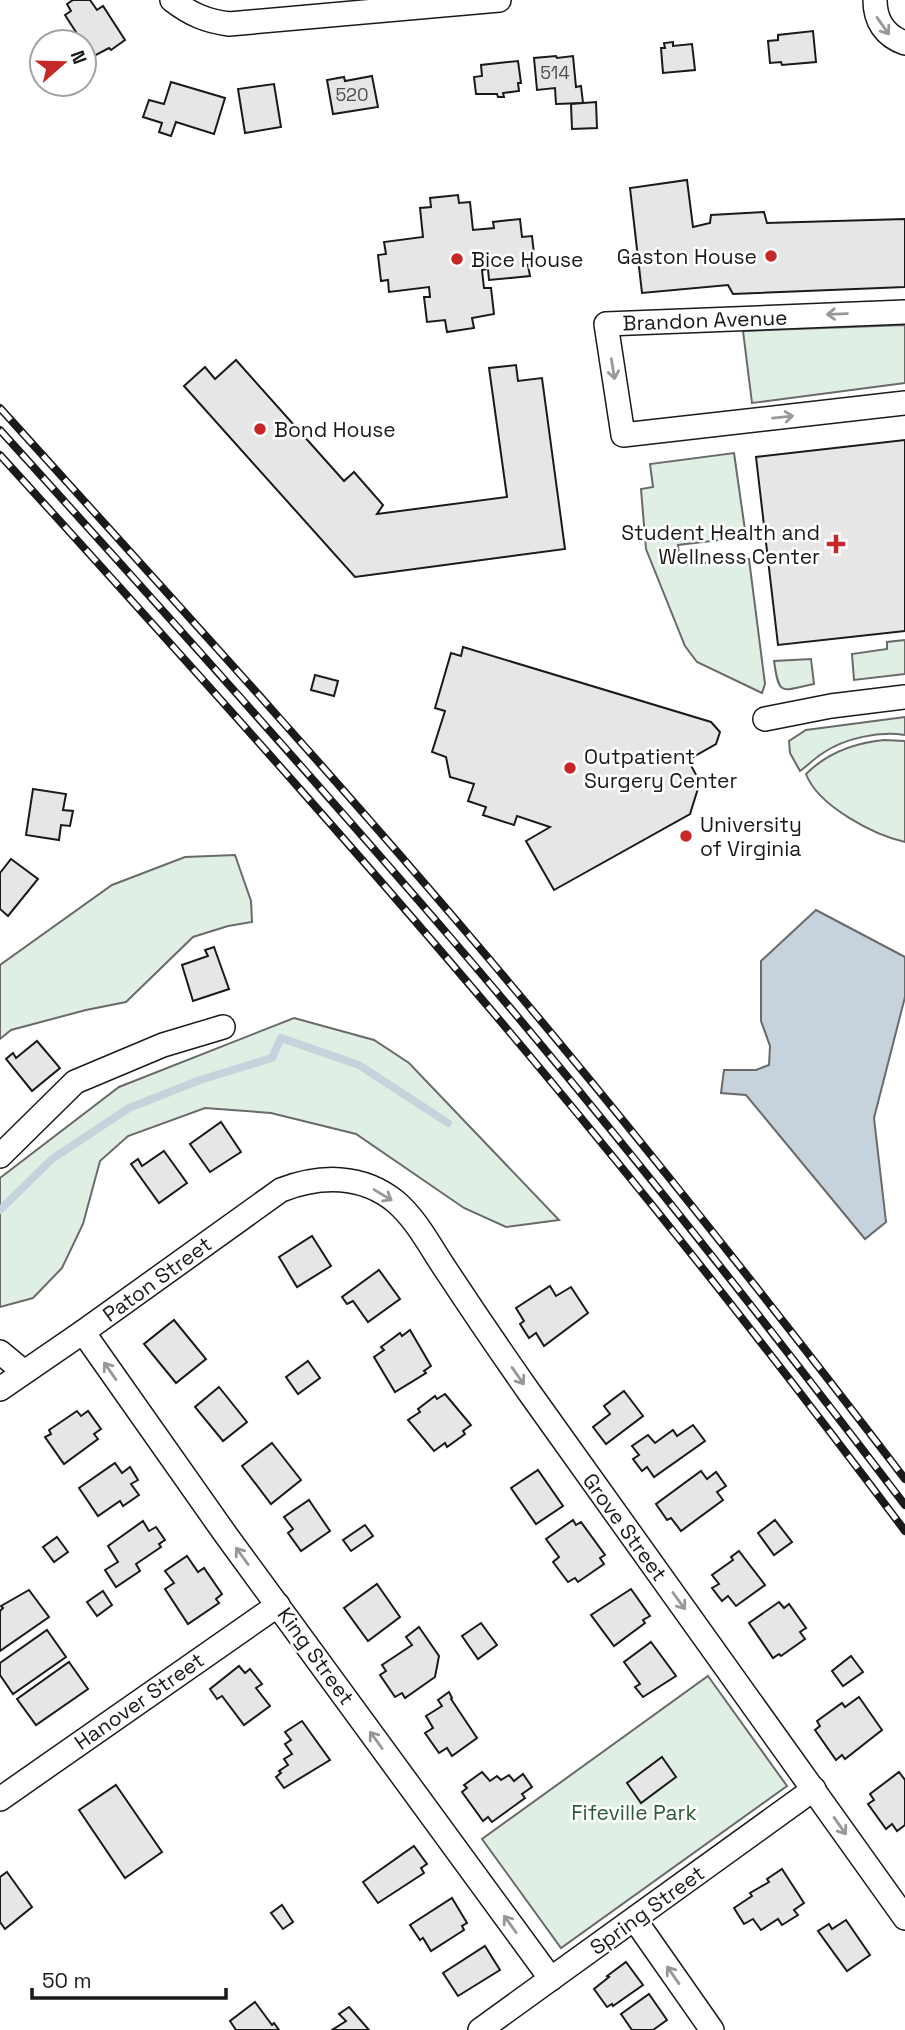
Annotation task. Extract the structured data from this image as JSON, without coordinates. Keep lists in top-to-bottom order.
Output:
{
  "streets": {
    "street": [
      "Brandon Avenue",
      "Paton Street",
      "Grove Street",
      "King Street",
      "Hanover Street",
      "Spring Street"
    ]
  },
  "crossings": [
    ["Paton Street", "Grove Street"],
    ["Paton Street", "King Street"],
    ["Grove Street", "Spring Street"],
    ["King Street", "Hanover Street"],
    ["King Street", "Spring Street"]
  ],
  "one_way": ["Grove Street", "King Street"],
  "parks": ["Fifeville Park"],
  "places": {
    "other": [
      "Gaston House",
      "Bice House",
      "Bond House",
      "Outpatient Surgery Center",
      "University of Virginia"
    ],
    "health": ["Student Health and Wellness Center"]
  },
  "house_numbers": ["514", "520"],
  "scale_bar": "50 m",
  "north": "right"
}
